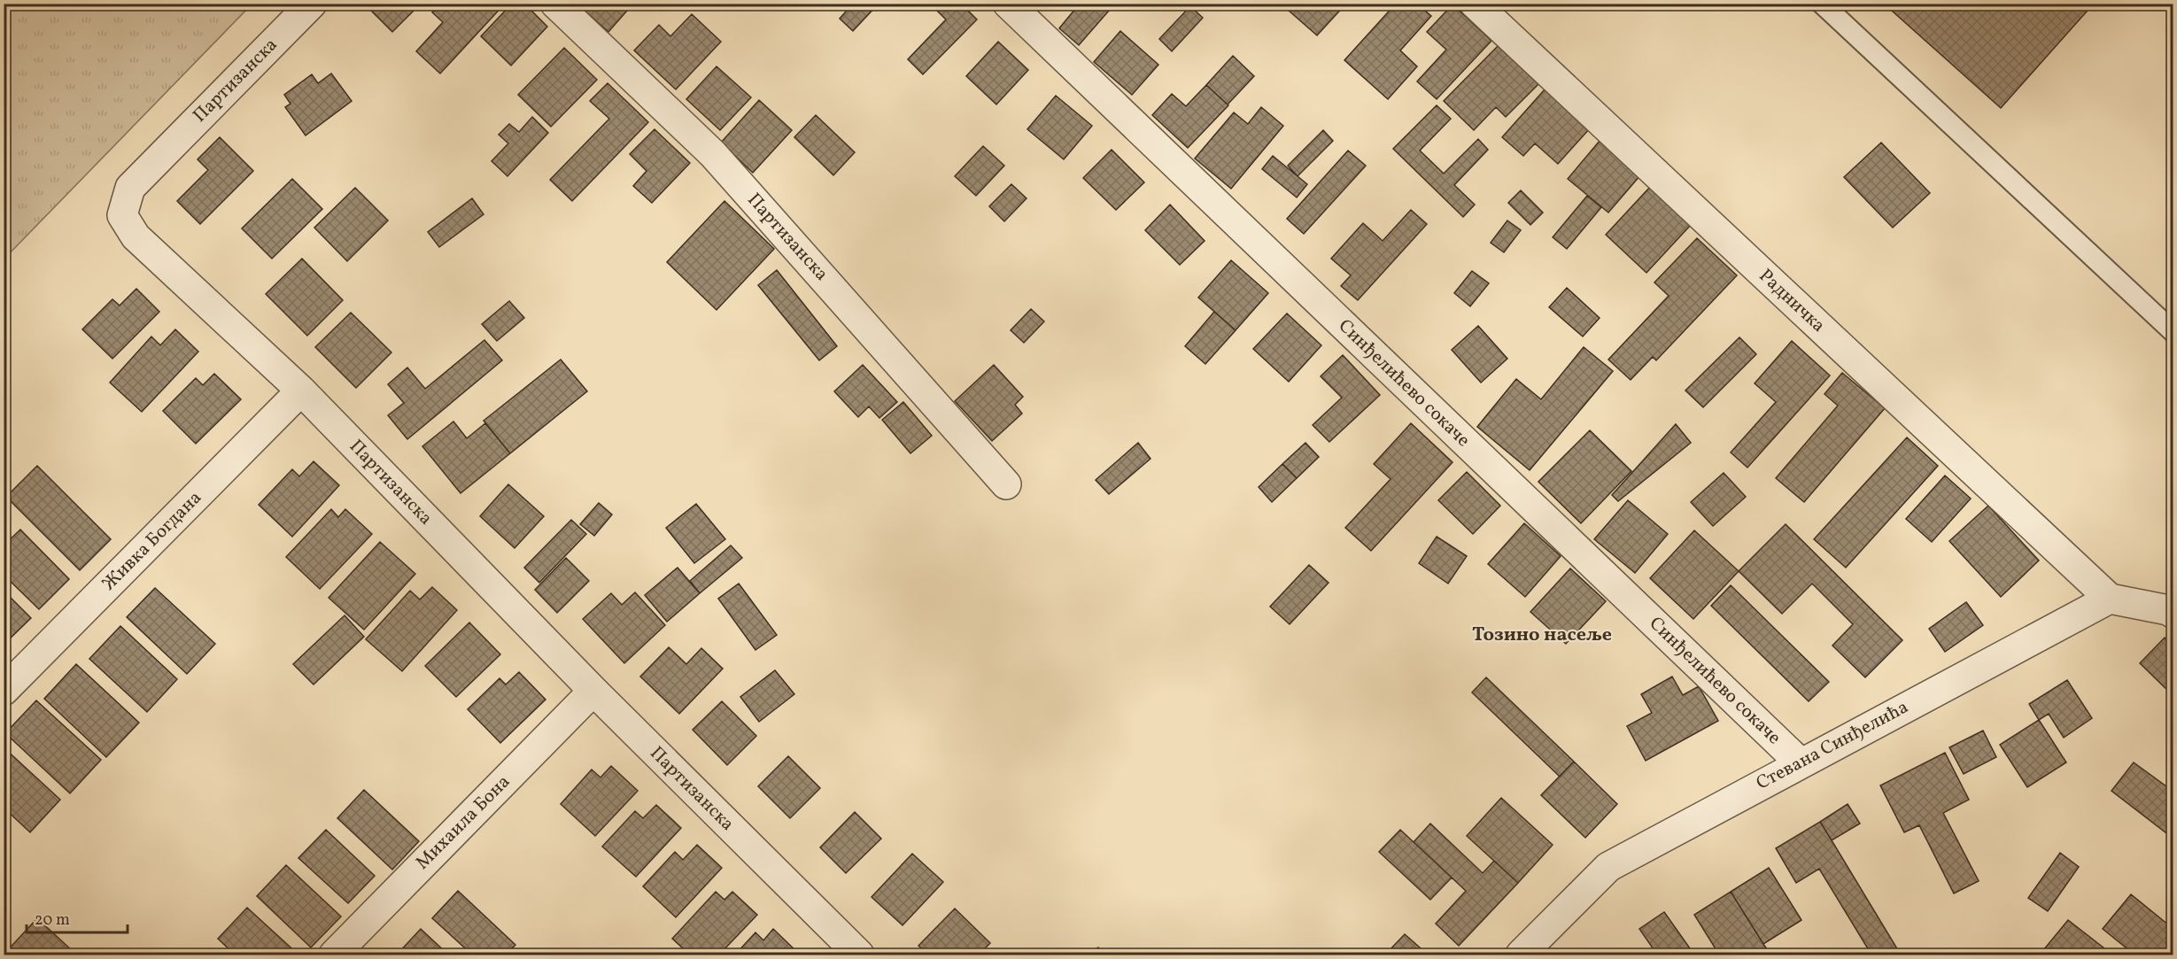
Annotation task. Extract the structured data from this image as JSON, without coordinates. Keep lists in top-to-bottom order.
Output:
{
  "streets": {
    "street": [
      "Партизанска",
      "Радничка",
      "Синђелићево сокаче",
      "Живка Богдана",
      "Стевана Синђелића",
      "Михаила Бона"
    ]
  },
  "crossings": [
    ["Партизанска", "Живка Богдана"],
    ["Партизанска", "Михаила Бона"],
    ["Радничка", "Стевана Синђелића"],
    ["Синђелићево сокаче", "Стевана Синђелића"]
  ],
  "districts": ["Тозино насеље"],
  "scale_bar": "20 m"
}
